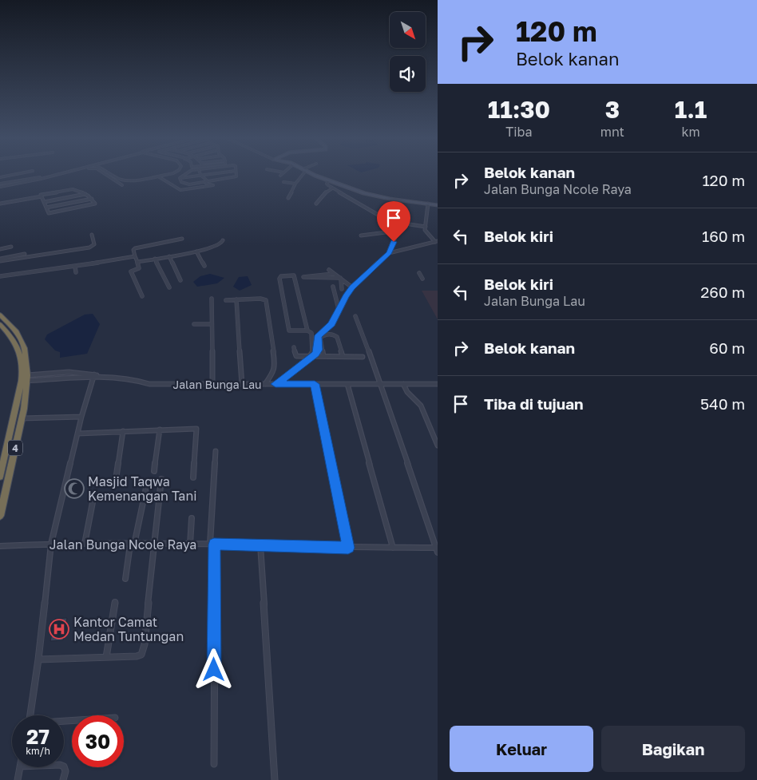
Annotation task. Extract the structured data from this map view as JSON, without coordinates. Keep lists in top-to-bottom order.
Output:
{
  "streets": {
    "highway": ["4"],
    "street": ["Jalan Bunga Lau", "Jalan Bunga Ncole Raya"]
  },
  "crossings": [
    ["Jalan Bunga Lau", "4"]
  ],
  "places": {
    "mosque": ["Masjid Taqwa Kemenangan Tani"],
    "hospital": ["Kantor Camat Medan Tuntungan"]
  },
  "north": "bottom right",
  "page": {
    "turn": ["120 m", "Belok kanan"],
    "eta": [
      "11:30",
      "Tiba",
      "3",
      "mnt",
      "1.1",
      "km"
    ],
    "list": [
      {
        "name": "Belok kanan",
        "note": "Jalan Bunga Ncole Raya",
        "value": "120 m"
      },
      {
        "name": "Belok kiri",
        "value": "160 m"
      },
      {
        "name": "Belok kiri",
        "note": "Jalan Bunga Lau",
        "value": "260 m"
      },
      {
        "name": "Belok kanan",
        "value": "60 m"
      },
      {
        "name": "Tiba di tujuan",
        "value": "540 m"
      }
    ],
    "speed": "27 km/h",
    "limit": "30",
    "buttons": ["Keluar", "Bagikan"]
  }
}
